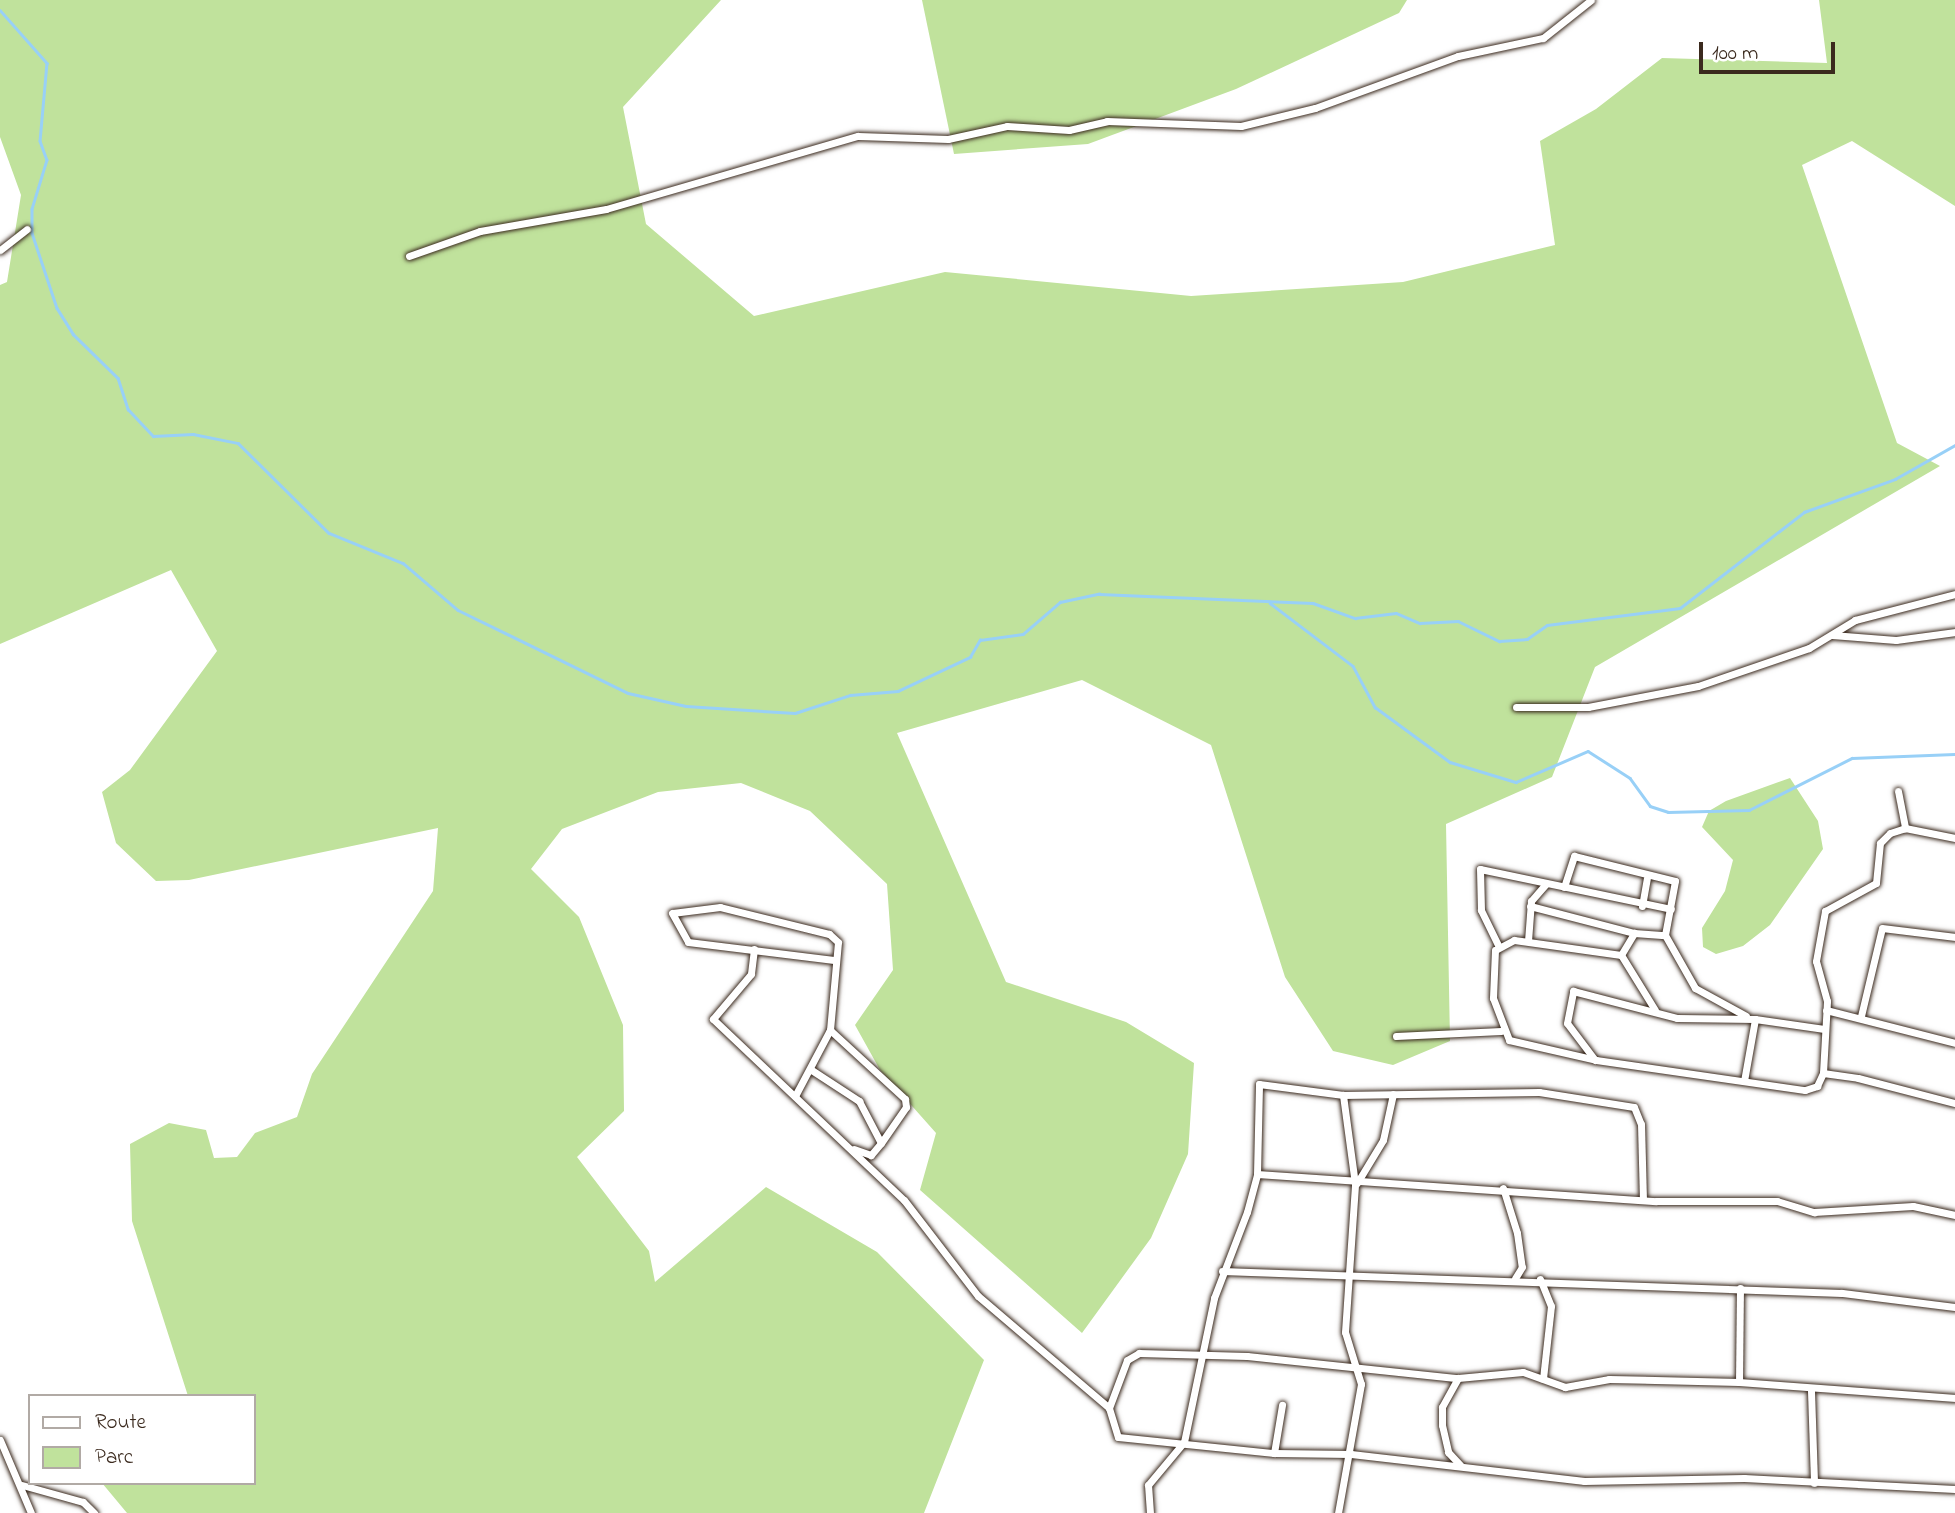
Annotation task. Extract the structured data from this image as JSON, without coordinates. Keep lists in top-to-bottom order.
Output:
{
  "legend": ["Route", "Parc"],
  "scale_bar": "100 m"
}
